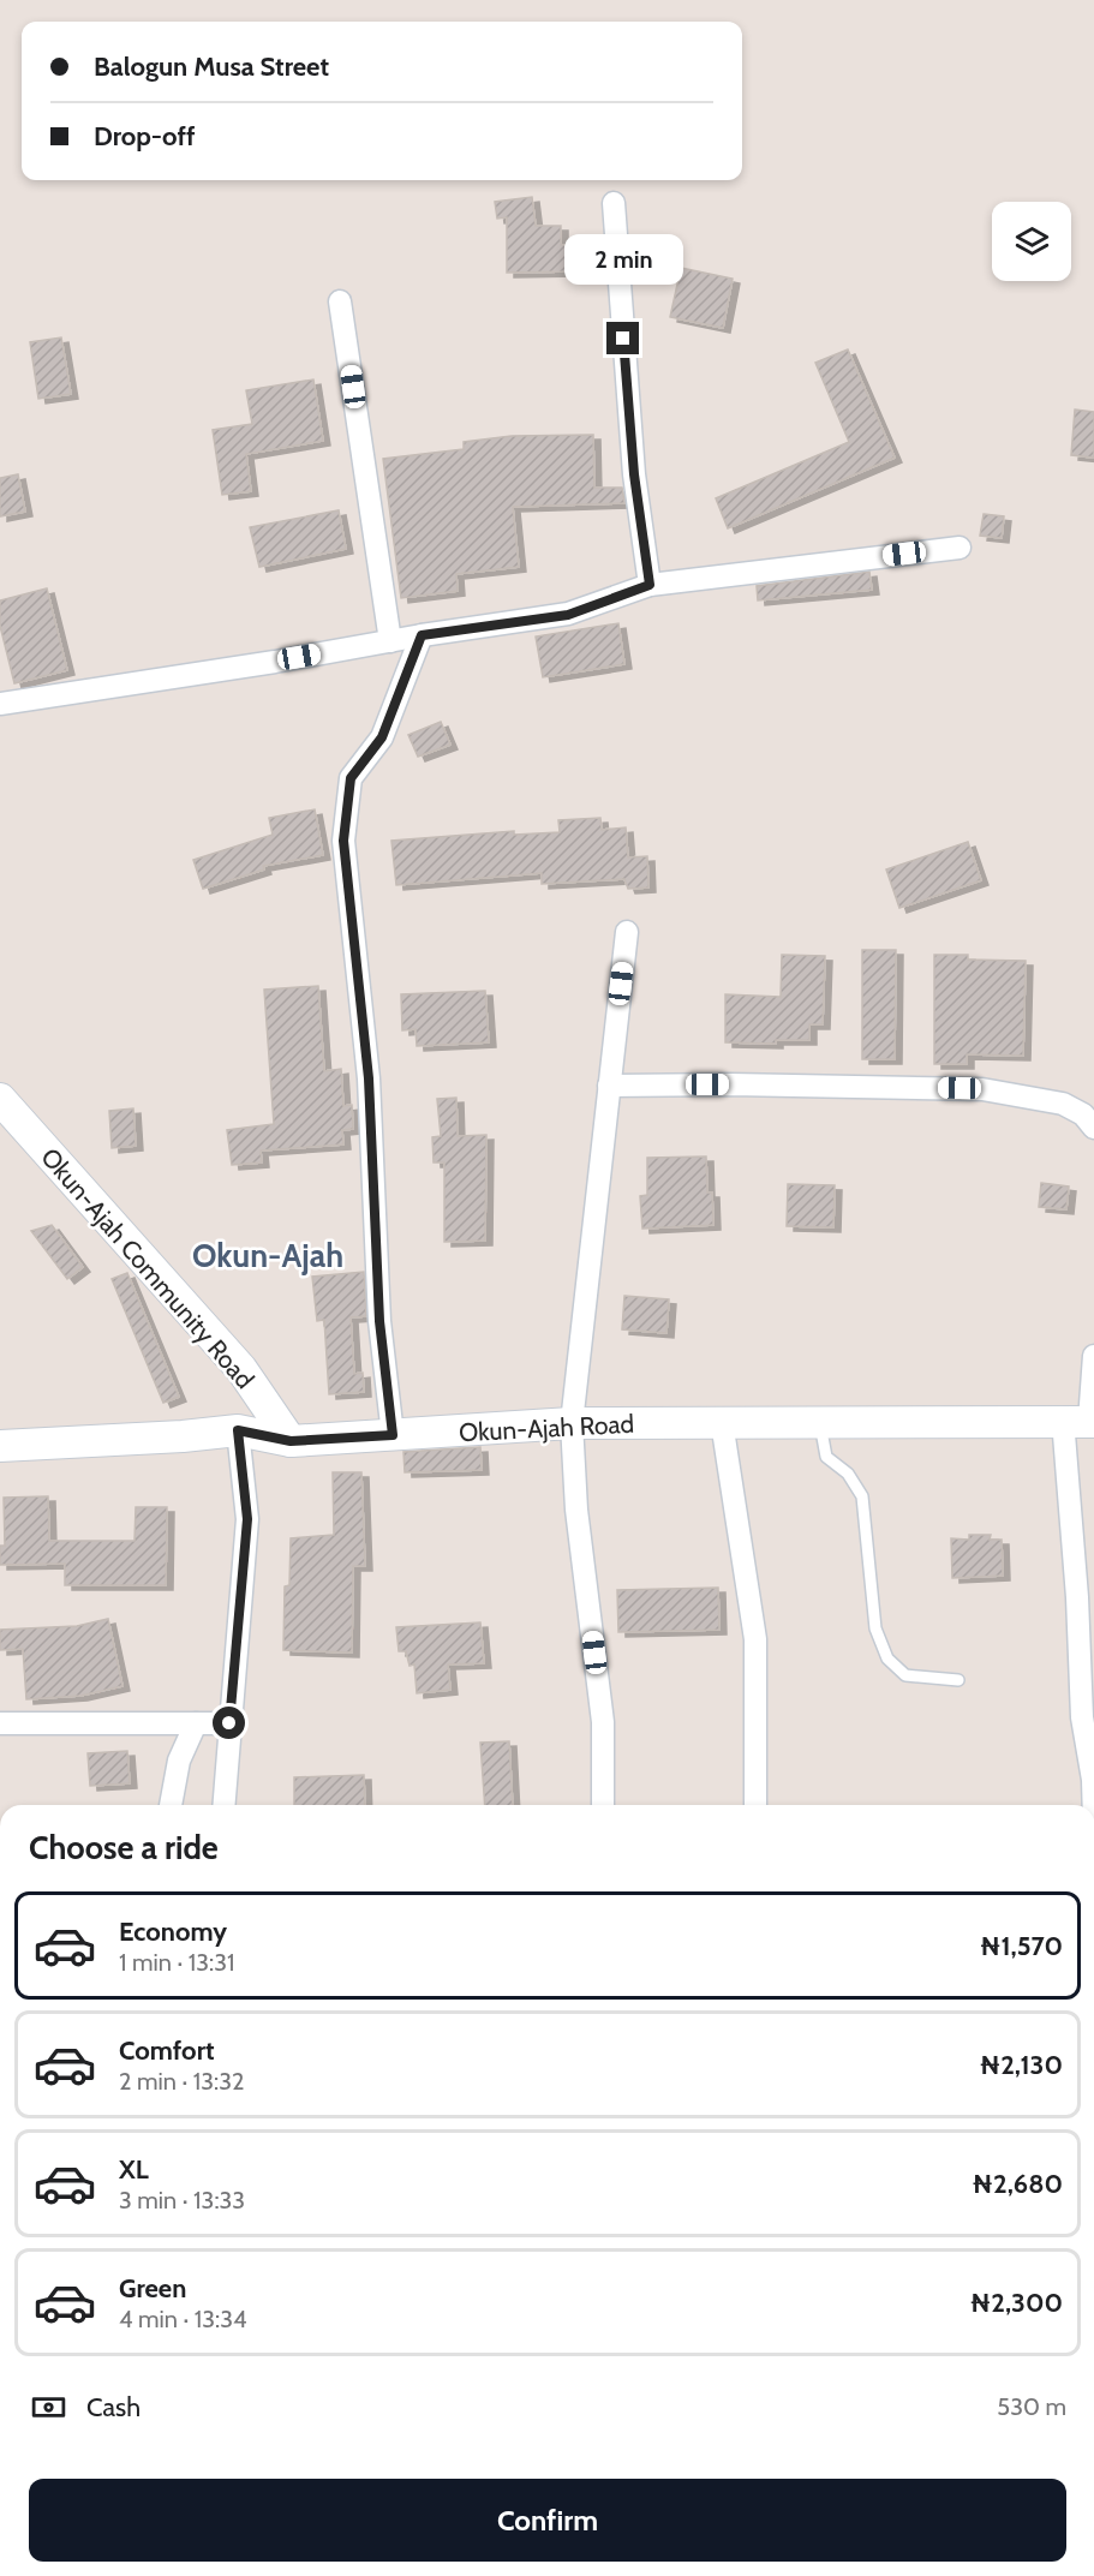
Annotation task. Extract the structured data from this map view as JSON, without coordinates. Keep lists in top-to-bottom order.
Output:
{
  "streets": {
    "street": ["Okun-Ajah Community Road", "Okun-Ajah Road"]
  },
  "crossings": [
    ["Okun-Ajah Community Road", "Okun-Ajah Road"]
  ],
  "districts": ["Okun-Ajah"],
  "page": {
    "banner": ["Balogun Musa Street", "Drop-off"],
    "bubble": "2 min",
    "heading": "Choose a ride",
    "list": [
      {
        "name": "Economy",
        "note": "1 min · 13:31",
        "value": "₦1,570"
      },
      {
        "name": "Comfort",
        "note": "2 min · 13:32",
        "value": "₦2,130"
      },
      {
        "name": "XL",
        "note": "3 min · 13:33",
        "value": "₦2,680"
      },
      {
        "name": "Green",
        "note": "4 min · 13:34",
        "value": "₦2,300"
      }
    ],
    "pay": ["Cash", "530 m"],
    "buttons": "Confirm"
  }
}
